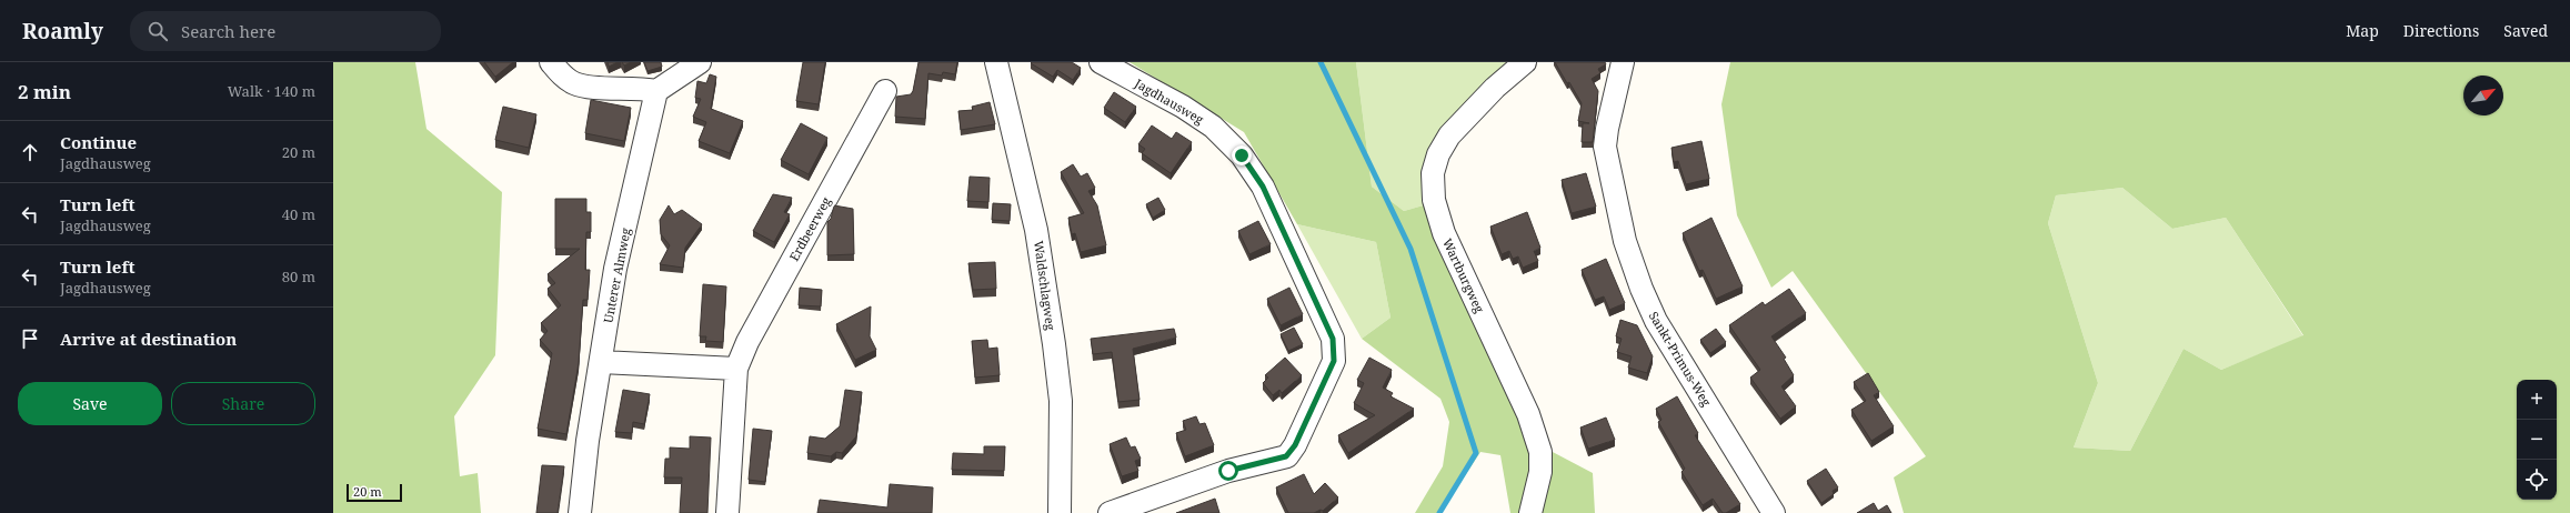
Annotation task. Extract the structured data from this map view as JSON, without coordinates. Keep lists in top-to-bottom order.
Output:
{
  "streets": {
    "street": [
      "Jagdhausweg",
      "Erdbeerweg",
      "Unterer Almweg",
      "Wartburgweg",
      "Waldschlagweg",
      "Sankt-Primus-Weg"
    ]
  },
  "scale_bar": "20 m",
  "north": "top right",
  "page": {
    "header": "Roamly",
    "search": "Search here",
    "nav": ["Map", "Directions", "Saved"],
    "heading": ["2 min", "Walk · 140 m"],
    "list": [
      ["Continue", "Jagdhausweg", "20 m"],
      ["Turn left", "Jagdhausweg", "40 m"],
      ["Turn left", "Jagdhausweg", "80 m"],
      "Arrive at destination"
    ],
    "buttons": ["Save", "Share"],
    "map_buttons": ["+", "−"],
    "scale": "20 m"
  }
}
